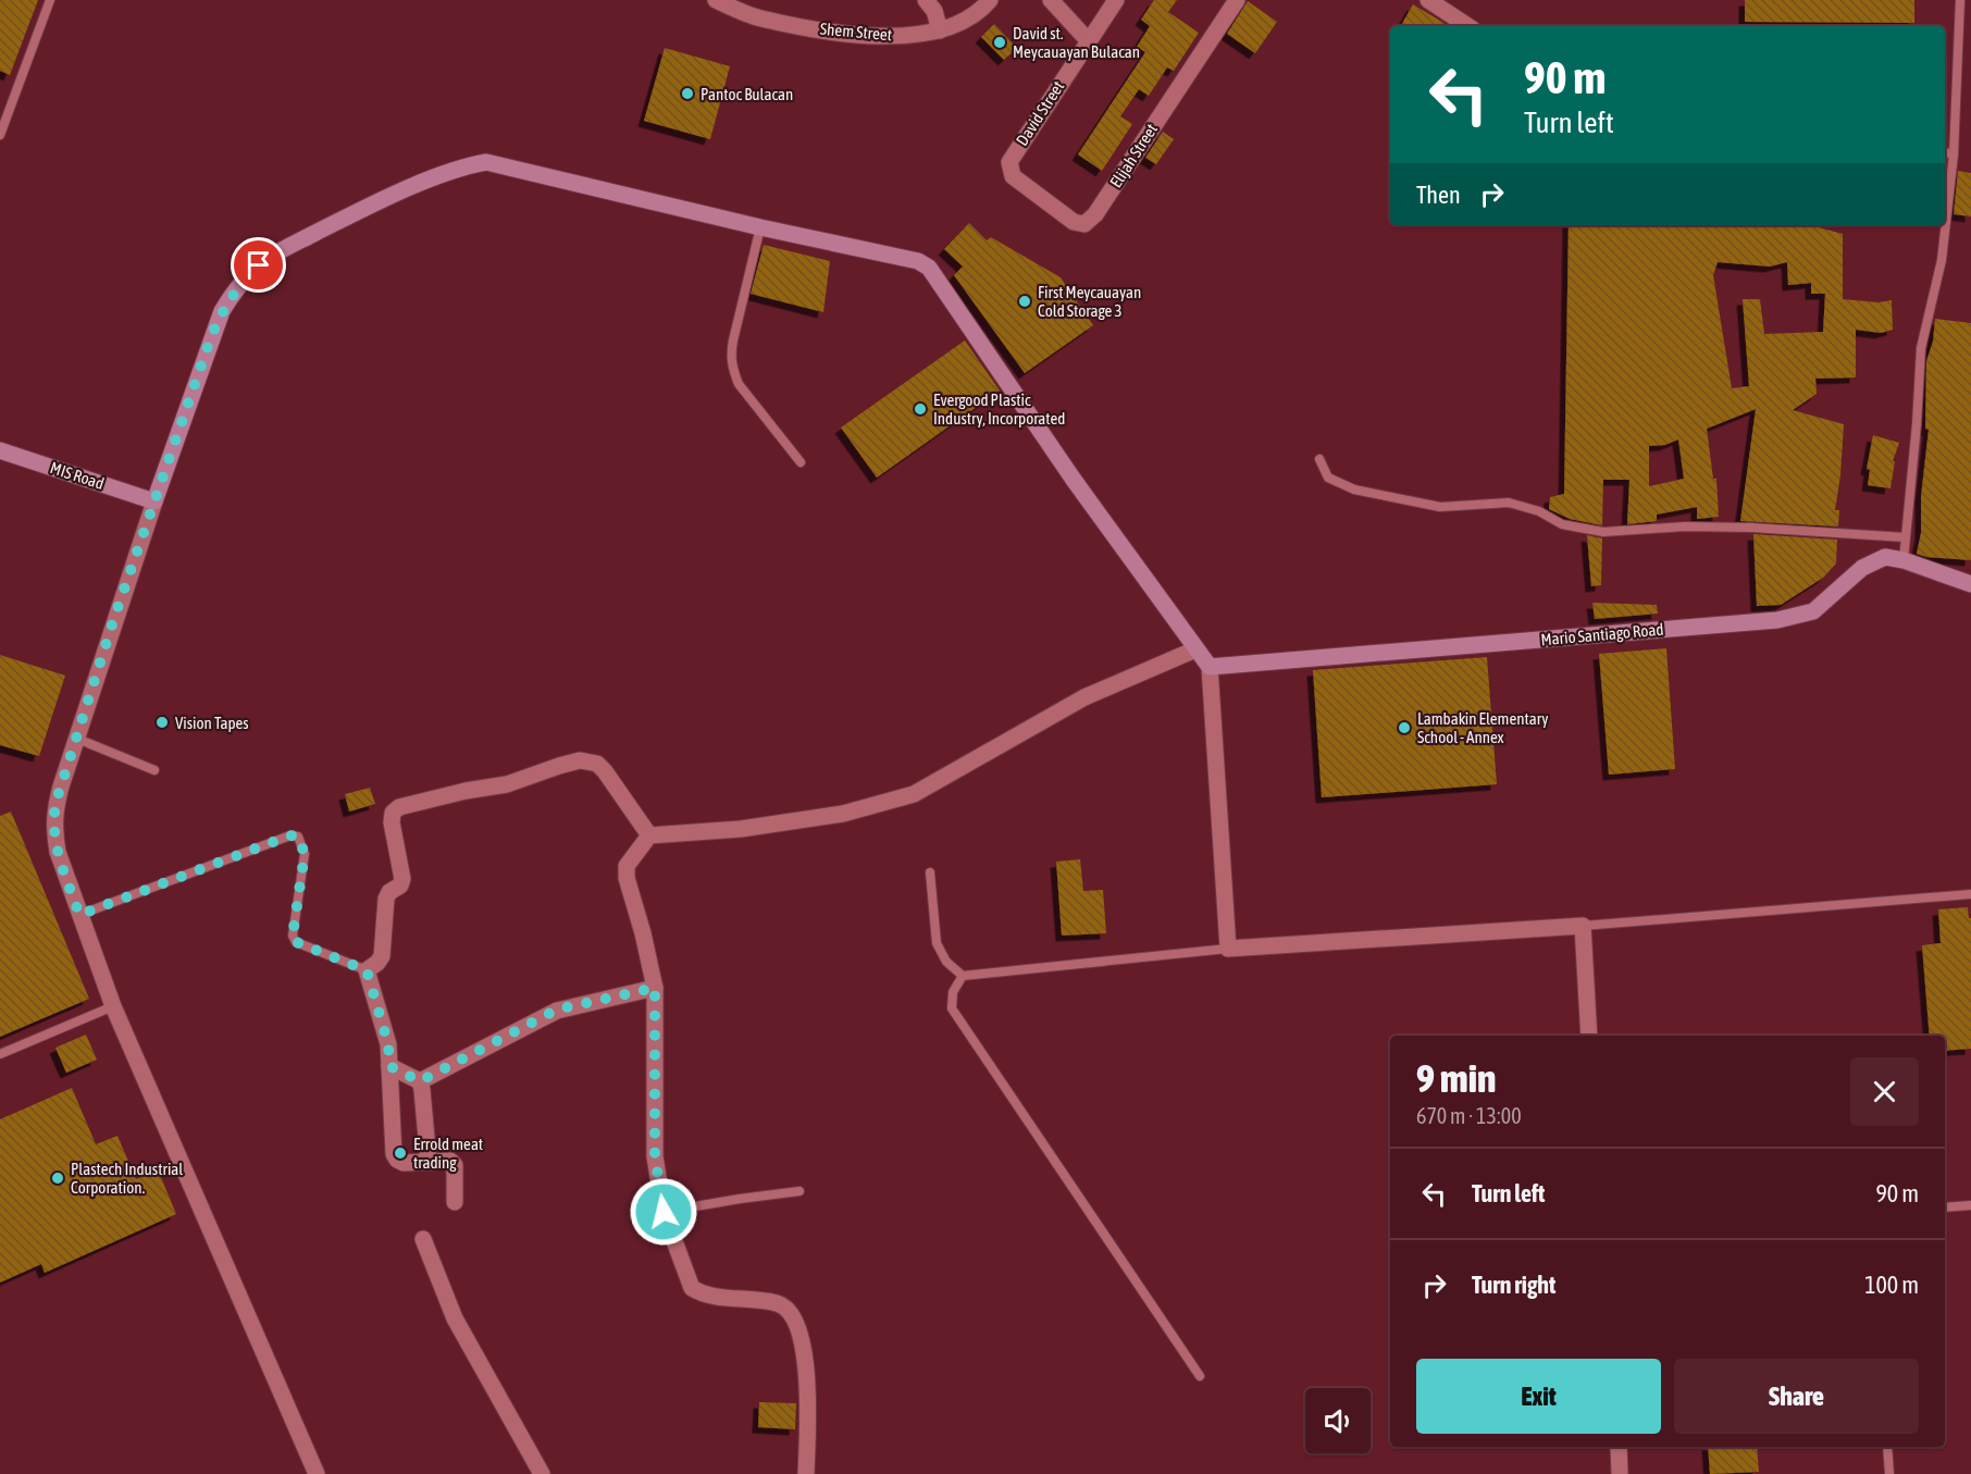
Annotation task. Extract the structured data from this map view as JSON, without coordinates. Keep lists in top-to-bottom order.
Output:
{
  "streets": {
    "street": [
      "Shem Street",
      "David Street",
      "Elijah Street",
      "MIS Road",
      "Mario Santiago Road"
    ]
  },
  "crossings": [
    ["David Street", "Elijah Street"]
  ],
  "places": [
    "David st. Meycauayan Bulacan",
    "Pantoc Bulacan",
    "First Meycauayan Cold Storage 3",
    "Evergood Plastic Industry, Incorporated",
    "Vision Tapes",
    "Lambakin Elementary School - Annex",
    "Errold meat trading",
    "Plastech Industrial Corporation."
  ],
  "page": {
    "turn": ["90 m", "Turn left"],
    "then": "Then",
    "heading": ["9 min", "670 m · 13:00"],
    "list": [
      {
        "name": "Turn left",
        "value": "90 m"
      },
      {
        "name": "Turn right",
        "value": "100 m"
      }
    ],
    "buttons": ["Exit", "Share"]
  }
}
